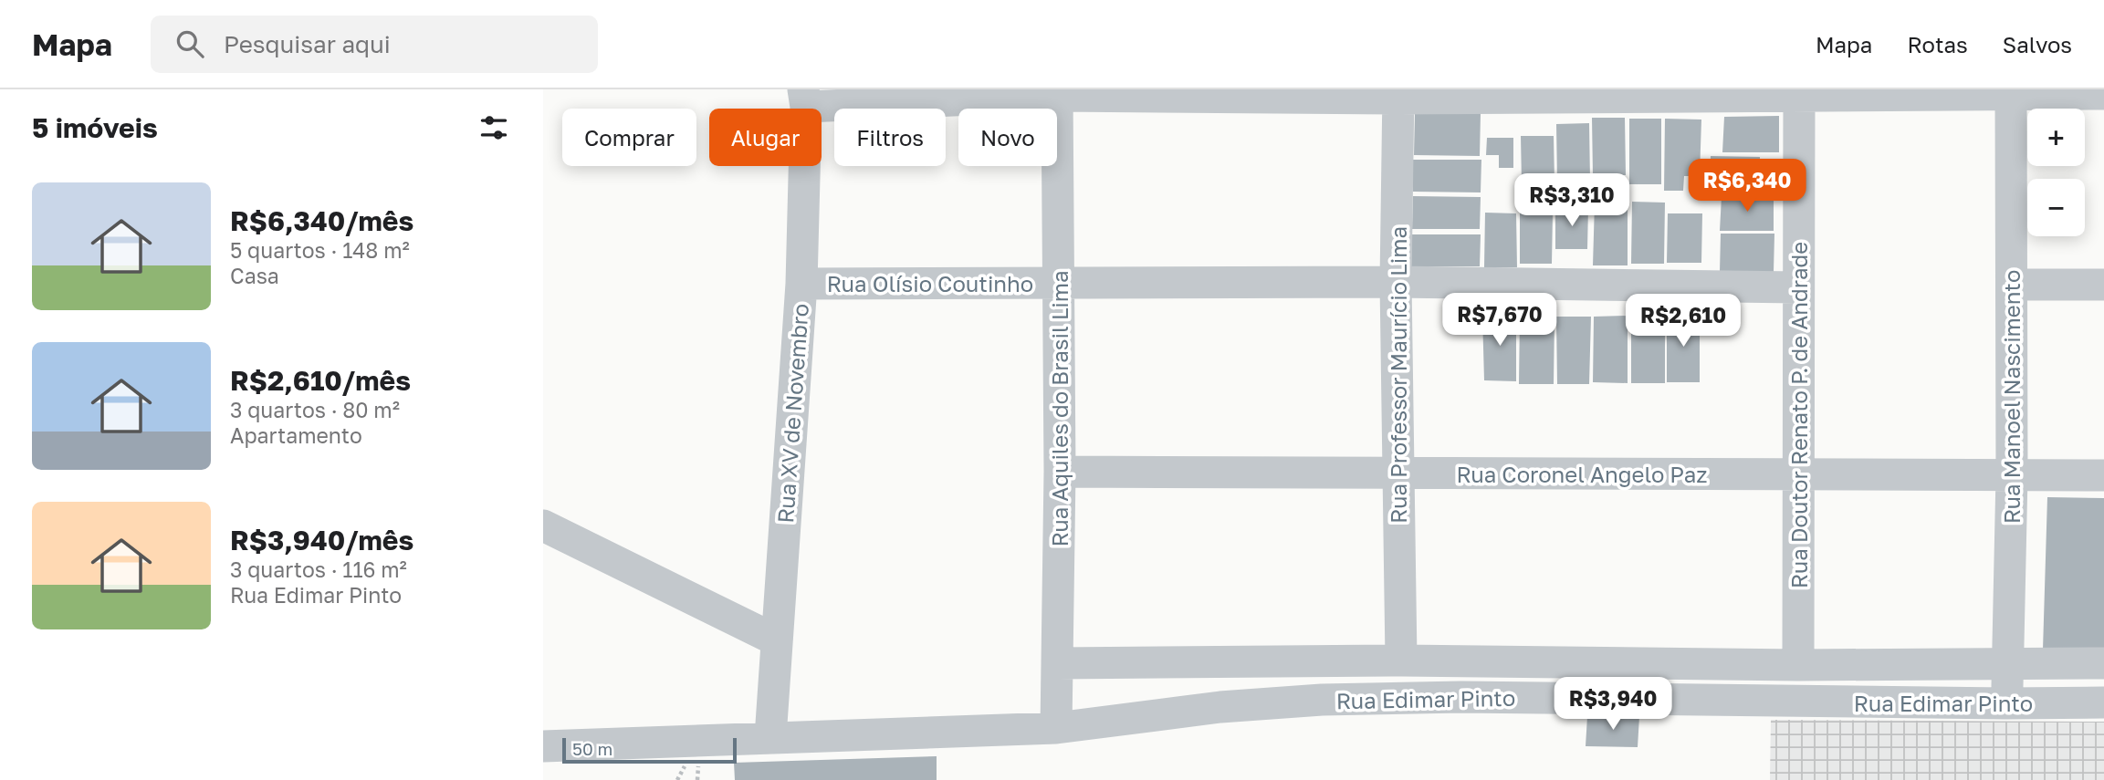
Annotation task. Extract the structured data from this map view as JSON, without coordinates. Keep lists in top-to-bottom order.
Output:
{
  "streets": {
    "street": [
      "Rua Olísio Coutinho",
      "Rua Professor Maurício Lima",
      "Rua Manoel Nascimento",
      "Rua Aquiles do Brasil Lima",
      "Rua XV de Novembro",
      "Rua Doutor Renato P. de Andrade",
      "Rua Coronel Angelo Paz",
      "Rua Edimar Pinto"
    ]
  },
  "crossings": [
    ["Rua Olísio Coutinho", "Rua Professor Maurício Lima"],
    ["Rua Olísio Coutinho", "Rua Aquiles do Brasil Lima"],
    ["Rua Olísio Coutinho", "Rua XV de Novembro"],
    ["Rua Olísio Coutinho", "Rua Doutor Renato P. de Andrade"],
    ["Rua Professor Maurício Lima", "Rua Coronel Angelo Paz"],
    ["Rua Professor Maurício Lima", "Rua Edimar Pinto"],
    ["Rua Manoel Nascimento", "Rua Coronel Angelo Paz"],
    ["Rua Manoel Nascimento", "Rua Edimar Pinto"],
    ["Rua Aquiles do Brasil Lima", "Rua Coronel Angelo Paz"],
    ["Rua Aquiles do Brasil Lima", "Rua Edimar Pinto"],
    ["Rua XV de Novembro", "Rua Edimar Pinto"],
    ["Rua Doutor Renato P. de Andrade", "Rua Coronel Angelo Paz"],
    ["Rua Doutor Renato P. de Andrade", "Rua Edimar Pinto"]
  ],
  "scale_bar": "50 m",
  "page": {
    "header": "Mapa",
    "search": "Pesquisar aqui",
    "nav": ["Mapa", "Rotas", "Salvos"],
    "heading": "5 imóveis",
    "map_buttons": ["+", "−"],
    "chip": [
      "Comprar",
      "Alugar",
      "Filtros",
      "Novo"
    ],
    "price": [
      "R$6,340",
      "R$3,310",
      "R$7,670",
      "R$2,610",
      "R$3,940"
    ],
    "list": [
      {
        "name": "R$6,340/mês",
        "note": "5 quartos · 148 m² · Casa"
      },
      {
        "name": "R$2,610/mês",
        "note": "3 quartos · 80 m² · Apartamento"
      },
      {
        "name": "R$3,940/mês",
        "note": "3 quartos · 116 m² · Rua Edimar Pinto"
      }
    ],
    "scale": "50 m"
  }
}
